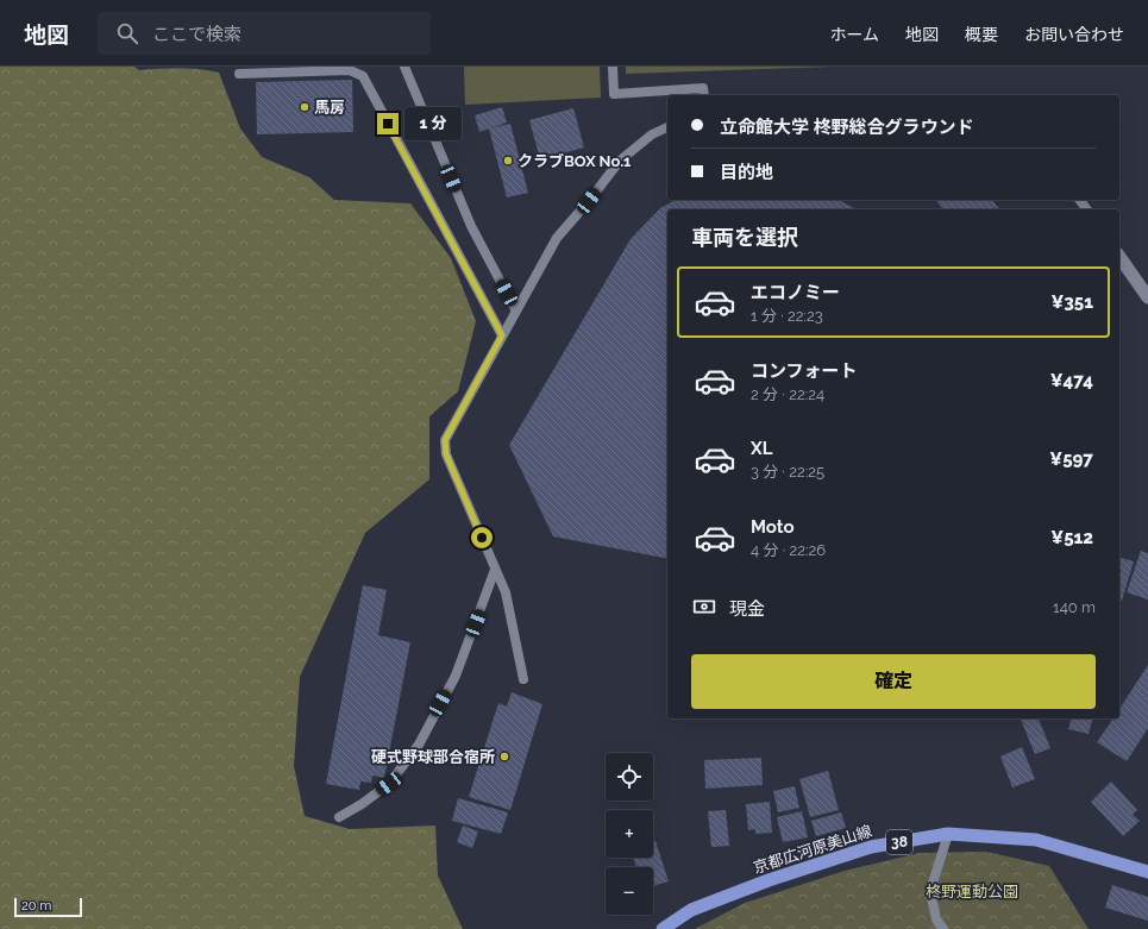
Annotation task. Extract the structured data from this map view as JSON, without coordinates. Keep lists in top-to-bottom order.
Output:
{
  "streets": {
    "main road": ["38", "京都広河原美山線"]
  },
  "parks": ["柊野運動公園"],
  "places": ["馬房", "クラブBOX No.1", "硬式野球部合宿所"],
  "scale_bar": "20 m",
  "page": {
    "header": "地図",
    "search": "ここで検索",
    "nav": [
      "ホーム",
      "地図",
      "概要",
      "お問い合わせ"
    ],
    "banner": ["立命館大学 柊野総合グラウンド", "目的地"],
    "bubble": "1 分",
    "heading": "車両を選択",
    "list": [
      {
        "name": "エコノミー",
        "note": "1 分 · 22:23",
        "value": "¥351"
      },
      {
        "name": "コンフォート",
        "note": "2 分 · 22:24",
        "value": "¥474"
      },
      {
        "name": "XL",
        "note": "3 分 · 22:25",
        "value": "¥597"
      },
      {
        "name": "Moto",
        "note": "4 分 · 22:26",
        "value": "¥512"
      }
    ],
    "pay": ["現金", "140 m"],
    "buttons": "確定",
    "map_buttons": ["+", "−"],
    "scale": "20 m"
  }
}
